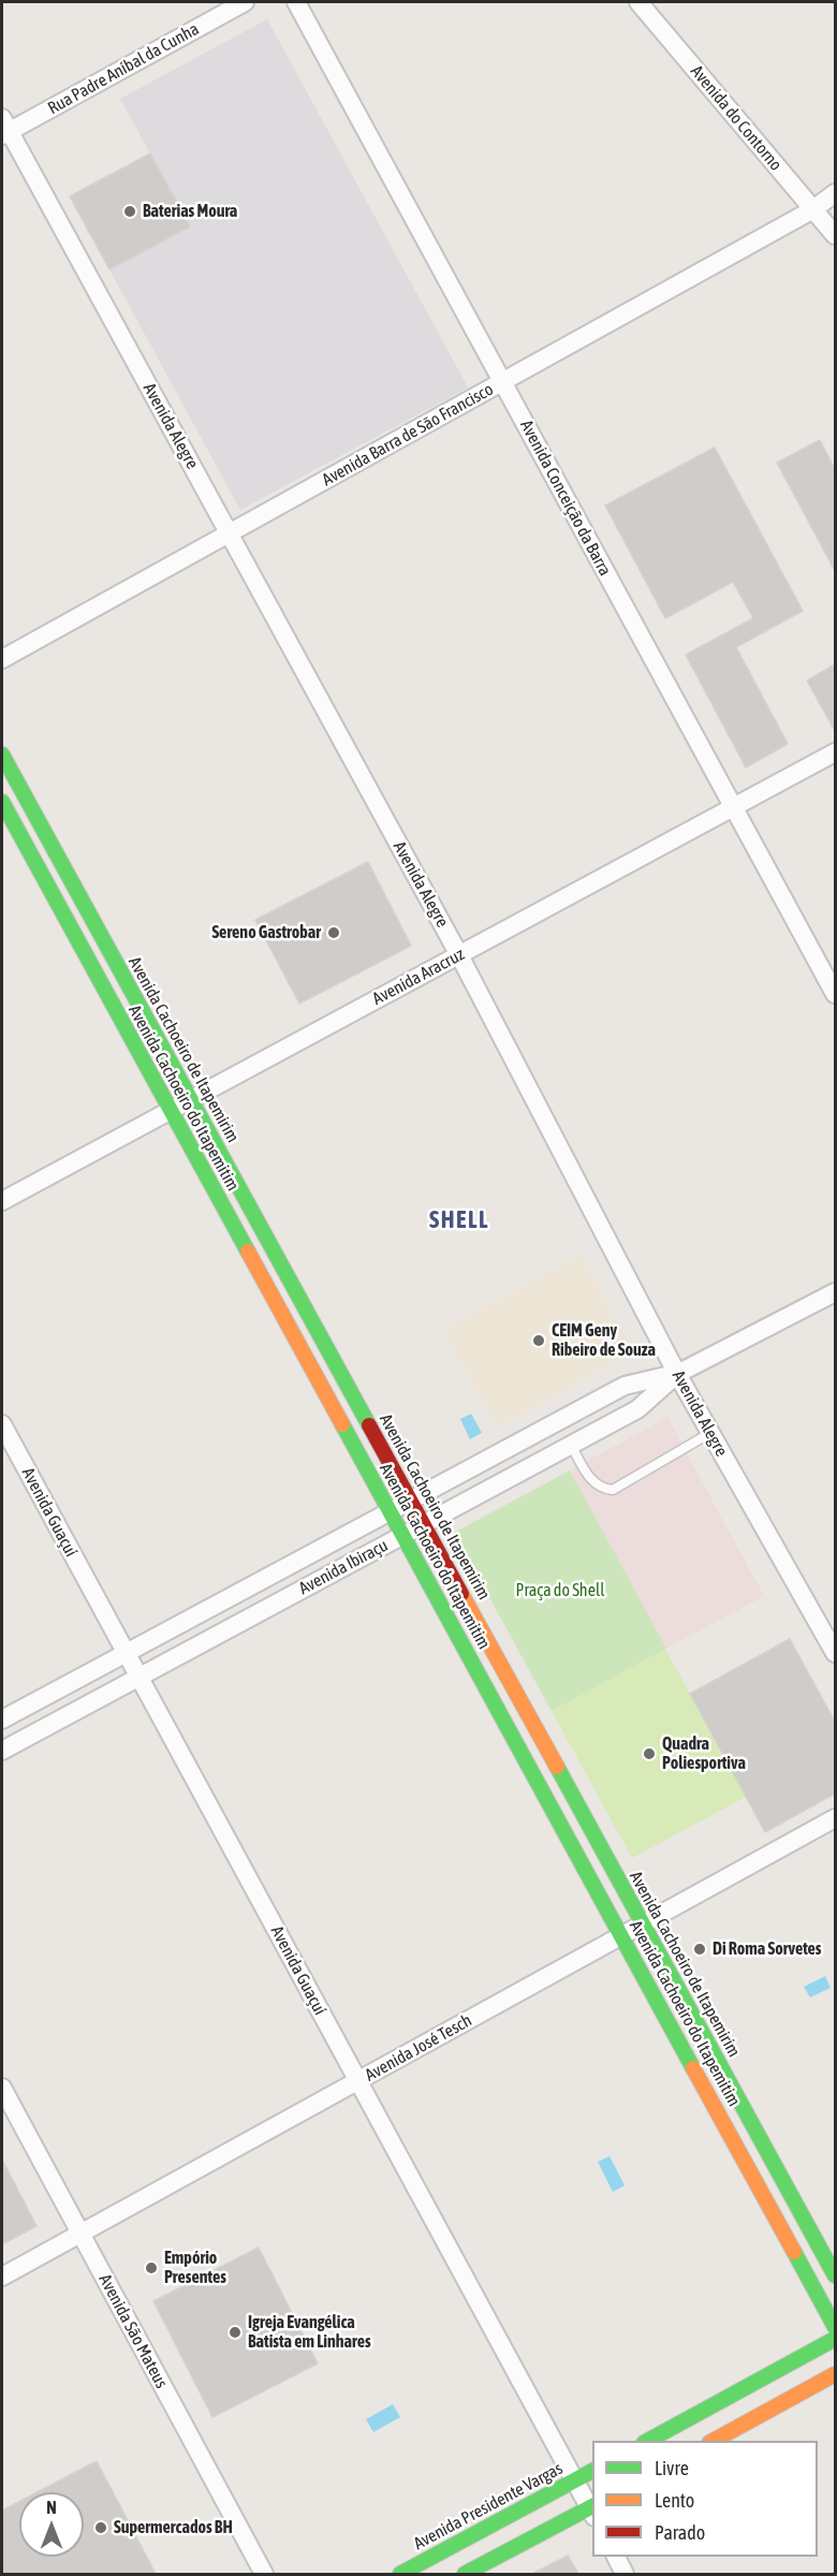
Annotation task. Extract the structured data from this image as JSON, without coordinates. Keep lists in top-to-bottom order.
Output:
{
  "streets": {
    "street": [
      "Rua Padre Aníbal da Cunha",
      "Avenida do Contorno",
      "Avenida Alegre",
      "Avenida Barra de São Francisco",
      "Avenida Conceição da Barra",
      "Avenida Aracruz",
      "Avenida Cachoeiro de Itapemirim",
      "Avenida Cachoeiro do Itapemitim",
      "Avenida Guaçuí",
      "Avenida Ibiraçu",
      "Avenida José Tesch",
      "Avenida São Mateus",
      "Avenida Presidente Vargas"
    ]
  },
  "crossings": [
    ["Rua Padre Aníbal da Cunha", "Avenida Alegre"],
    ["Avenida do Contorno", "Avenida Barra de São Francisco"],
    ["Avenida Alegre", "Avenida Barra de São Francisco"],
    ["Avenida Alegre", "Avenida Aracruz"],
    ["Avenida Alegre", "Avenida Ibiraçu"],
    ["Avenida Barra de São Francisco", "Avenida Conceição da Barra"],
    ["Avenida Conceição da Barra", "Avenida Aracruz"],
    ["Avenida Aracruz", "Avenida Cachoeiro de Itapemirim"],
    ["Avenida Aracruz", "Avenida Cachoeiro do Itapemitim"],
    ["Avenida Cachoeiro de Itapemirim", "Avenida Ibiraçu"],
    ["Avenida Cachoeiro de Itapemirim", "Avenida José Tesch"],
    ["Avenida Cachoeiro do Itapemitim", "Avenida Ibiraçu"],
    ["Avenida Cachoeiro do Itapemitim", "Avenida José Tesch"],
    ["Avenida Guaçuí", "Avenida Ibiraçu"],
    ["Avenida Guaçuí", "Avenida José Tesch"],
    ["Avenida Guaçuí", "Avenida Presidente Vargas"],
    ["Avenida José Tesch", "Avenida São Mateus"]
  ],
  "districts": ["SHELL"],
  "parks": ["Praça do Shell"],
  "places": [
    "Baterias Moura",
    "Sereno Gastrobar",
    "CEIM Geny Ribeiro de Souza",
    "Quadra Poliesportiva",
    "Di Roma Sorvetes",
    "Empório Presentes",
    "Igreja Evangélica Batista em Linhares",
    "Supermercados BH"
  ],
  "legend": ["Livre", "Lento", "Parado"],
  "north": "top"
}
